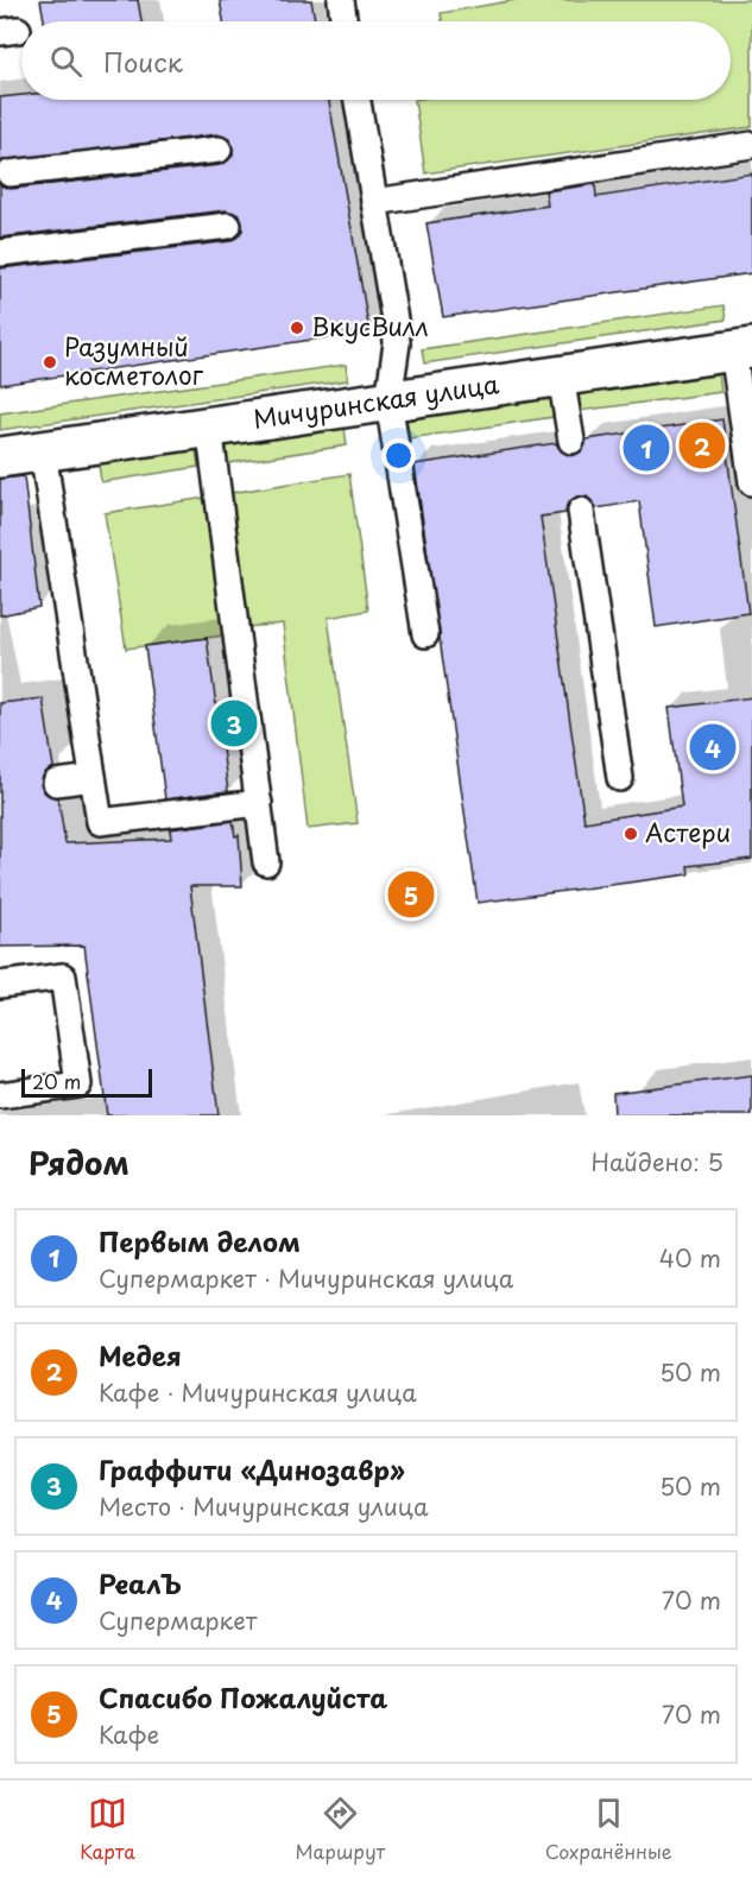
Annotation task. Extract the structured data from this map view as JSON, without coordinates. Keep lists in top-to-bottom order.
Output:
{
  "streets": {
    "street": ["Мичуринская улица"]
  },
  "places": ["ВкусВилл", "Разумный косметолог", "Астери"],
  "scale_bar": "20 m",
  "page": {
    "search": "Поиск",
    "pins": [
      "2",
      "1",
      "3",
      "4",
      "5"
    ],
    "scale": "20 m",
    "heading": ["Рядом", "Найдено: 5"],
    "list": [
      {
        "mark": "1",
        "name": "Первым делом",
        "note": "Супермаркет · Мичуринская улица",
        "value": "40 m"
      },
      {
        "mark": "2",
        "name": "Медея",
        "note": "Кафе · Мичуринская улица",
        "value": "50 m"
      },
      {
        "mark": "3",
        "name": "Граффити «Динозавр»",
        "note": "Место · Мичуринская улица",
        "value": "50 m"
      },
      {
        "mark": "4",
        "name": "РеалЪ",
        "note": "Супермаркет",
        "value": "70 m"
      },
      {
        "mark": "5",
        "name": "Спасибо Пожалуйста",
        "note": "Кафе",
        "value": "70 m"
      }
    ],
    "nav": ["Карта", "Маршрут", "Сохранённые"]
  }
}
